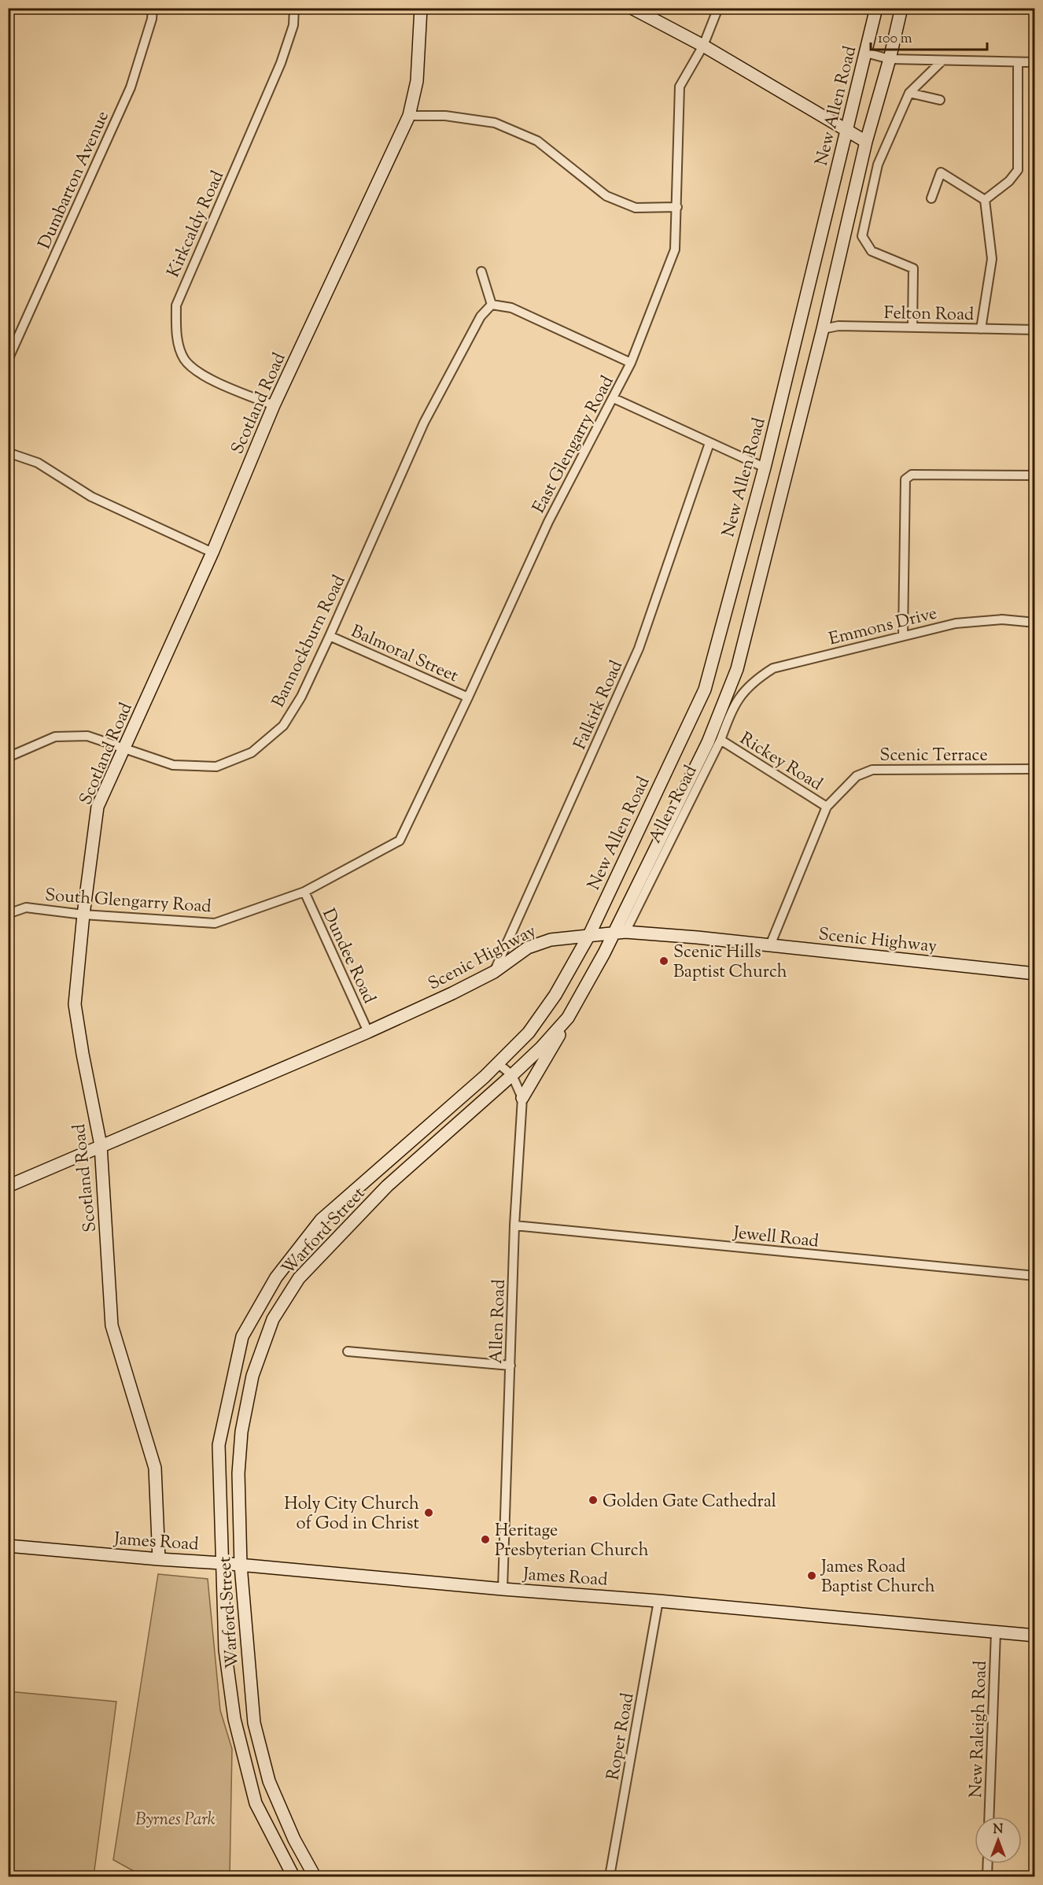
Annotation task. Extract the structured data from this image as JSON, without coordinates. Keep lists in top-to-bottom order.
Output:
{
  "streets": {
    "main road": [
      "New Allen Road",
      "Scotland Road",
      "Scenic Highway",
      "Warford Street",
      "James Road"
    ],
    "street": [
      "Dumbarton Avenue",
      "Kirkcaldy Road",
      "Felton Road",
      "East Glengarry Road",
      "Emmons Drive",
      "Bannockburn Road",
      "Balmoral Street",
      "Falkirk Road",
      "Scenic Terrace",
      "Rickey Road",
      "Allen Road",
      "South Glengarry Road",
      "Dundee Road",
      "Jewell Road",
      "New Raleigh Road",
      "Roper Road"
    ]
  },
  "crossings": [
    ["New Allen Road", "Scenic Highway"],
    ["New Allen Road", "Warford Street"],
    ["Kirkcaldy Road", "Scotland Road"],
    ["Scotland Road", "Bannockburn Road"],
    ["Scotland Road", "South Glengarry Road"],
    ["Scotland Road", "Scenic Highway"],
    ["Scotland Road", "James Road"],
    ["East Glengarry Road", "Balmoral Street"],
    ["East Glengarry Road", "South Glengarry Road"],
    ["Emmons Drive", "Allen Road"],
    ["Bannockburn Road", "Balmoral Street"],
    ["Falkirk Road", "Scenic Highway"],
    ["Scenic Terrace", "Rickey Road"],
    ["Scenic Terrace", "Scenic Highway"],
    ["Rickey Road", "Allen Road"],
    ["Allen Road", "Scenic Highway"],
    ["Allen Road", "Warford Street"],
    ["Allen Road", "Jewell Road"],
    ["Allen Road", "James Road"],
    ["South Glengarry Road", "Dundee Road"],
    ["Scenic Highway", "Dundee Road"],
    ["Scenic Highway", "Warford Street"],
    ["Warford Street", "James Road"],
    ["James Road", "New Raleigh Road"],
    ["James Road", "Roper Road"]
  ],
  "parks": ["Byrnes Park"],
  "places": [
    "Scenic Hills Baptist Church",
    "Golden Gate Cathedral",
    "Holy City Church of God in Christ",
    "Heritage Presbyterian Church",
    "James Road Baptist Church"
  ],
  "scale_bar": "100 m",
  "north": "top"
}
